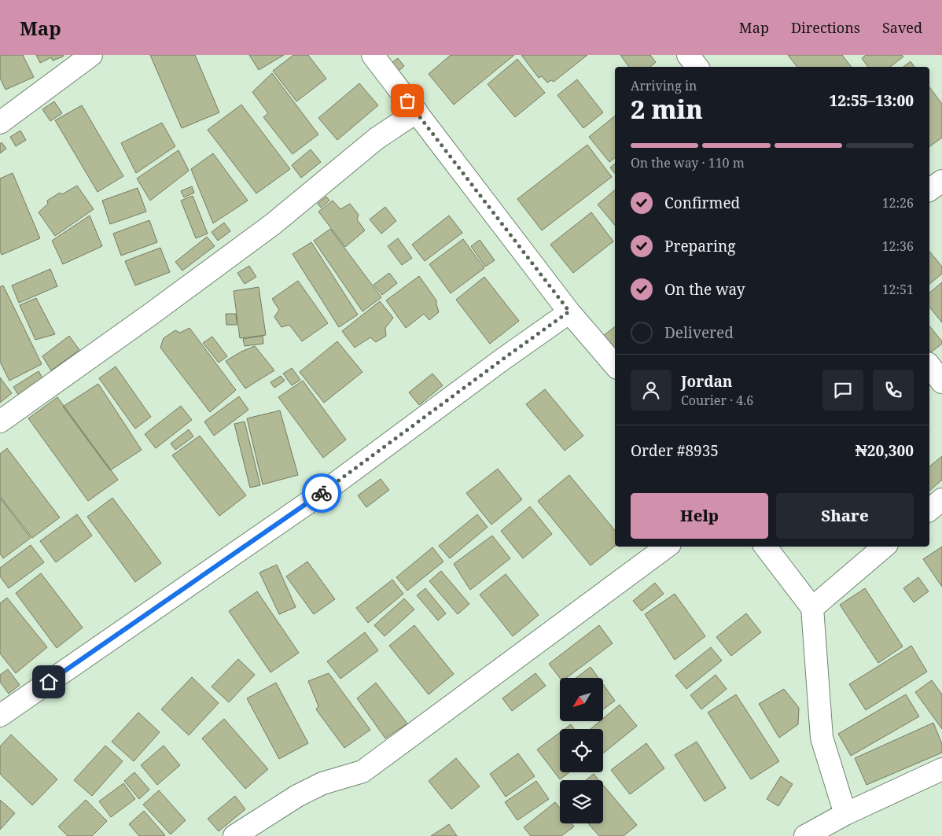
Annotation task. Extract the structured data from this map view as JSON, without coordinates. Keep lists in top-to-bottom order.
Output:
{
  "north": "bottom left",
  "page": {
    "header": "Map",
    "nav": ["Map", "Directions", "Saved"],
    "heading": ["2 min", "Arriving in", "12:55–13:00"],
    "panel": [
      "Jordan",
      "Courier · 4.6",
      "Order #8935",
      "₦20,300"
    ],
    "bar": "On the way · 110 m",
    "list": [
      ["Confirmed", "12:26"],
      ["Preparing", "12:36"],
      ["On the way", "12:51"],
      "Delivered"
    ],
    "buttons": ["Help", "Share"]
  }
}
